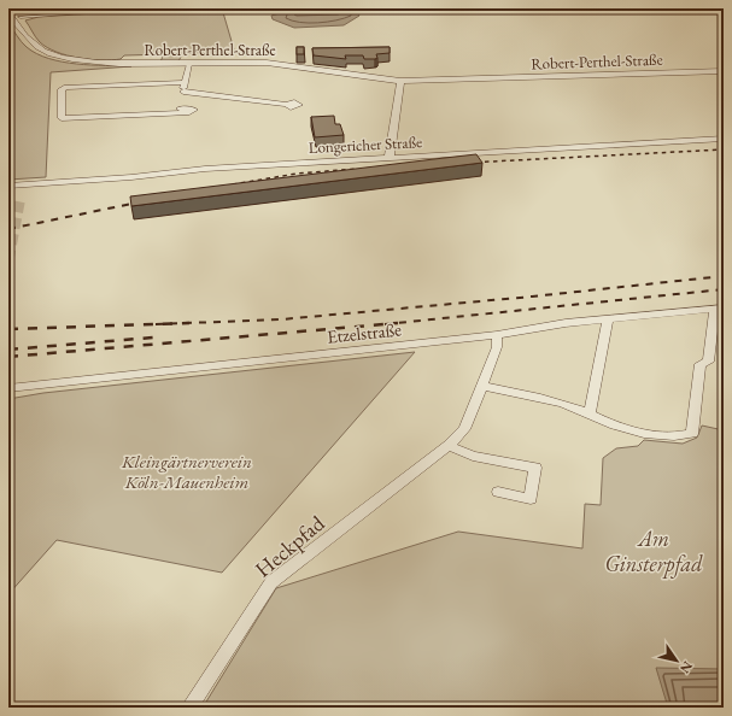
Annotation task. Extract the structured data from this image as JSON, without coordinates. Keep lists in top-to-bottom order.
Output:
{
  "streets": {
    "street": [
      "Robert-Perthel-Straße",
      "Longericher Straße",
      "Etzelstraße",
      "Heckpfad"
    ]
  },
  "crossings": [
    ["Etzelstraße", "Heckpfad"]
  ],
  "parks": ["Kleingärtnerverein Köln-Mauenheim", "Am Ginsterpfad"],
  "north": "bottom right"
}
